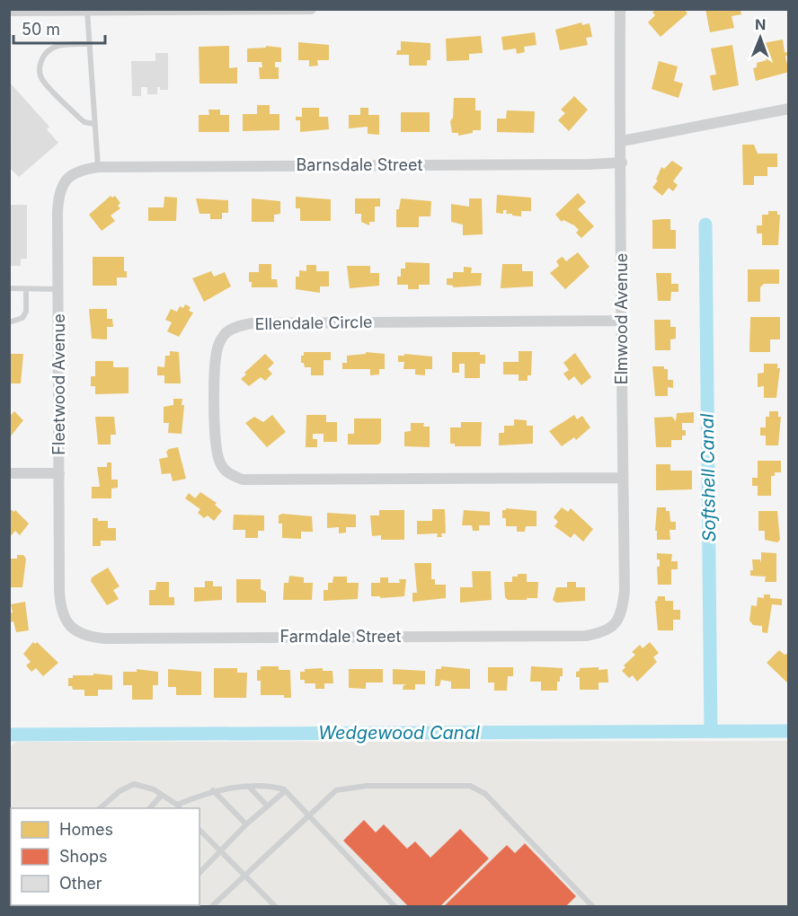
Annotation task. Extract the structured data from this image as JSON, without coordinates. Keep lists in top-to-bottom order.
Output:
{
  "streets": {
    "street": [
      "Barnsdale Street",
      "Elmwood Avenue",
      "Ellendale Circle",
      "Fleetwood Avenue",
      "Farmdale Street"
    ]
  },
  "crossings": [
    ["Barnsdale Street", "Elmwood Avenue"],
    ["Barnsdale Street", "Fleetwood Avenue"],
    ["Elmwood Avenue", "Ellendale Circle"],
    ["Elmwood Avenue", "Farmdale Street"],
    ["Fleetwood Avenue", "Farmdale Street"]
  ],
  "water": ["Softshell Canal", "Wedgewood Canal"],
  "legend": ["Homes", "Shops", "Other"],
  "scale_bar": "50 m",
  "north": "top"
}
